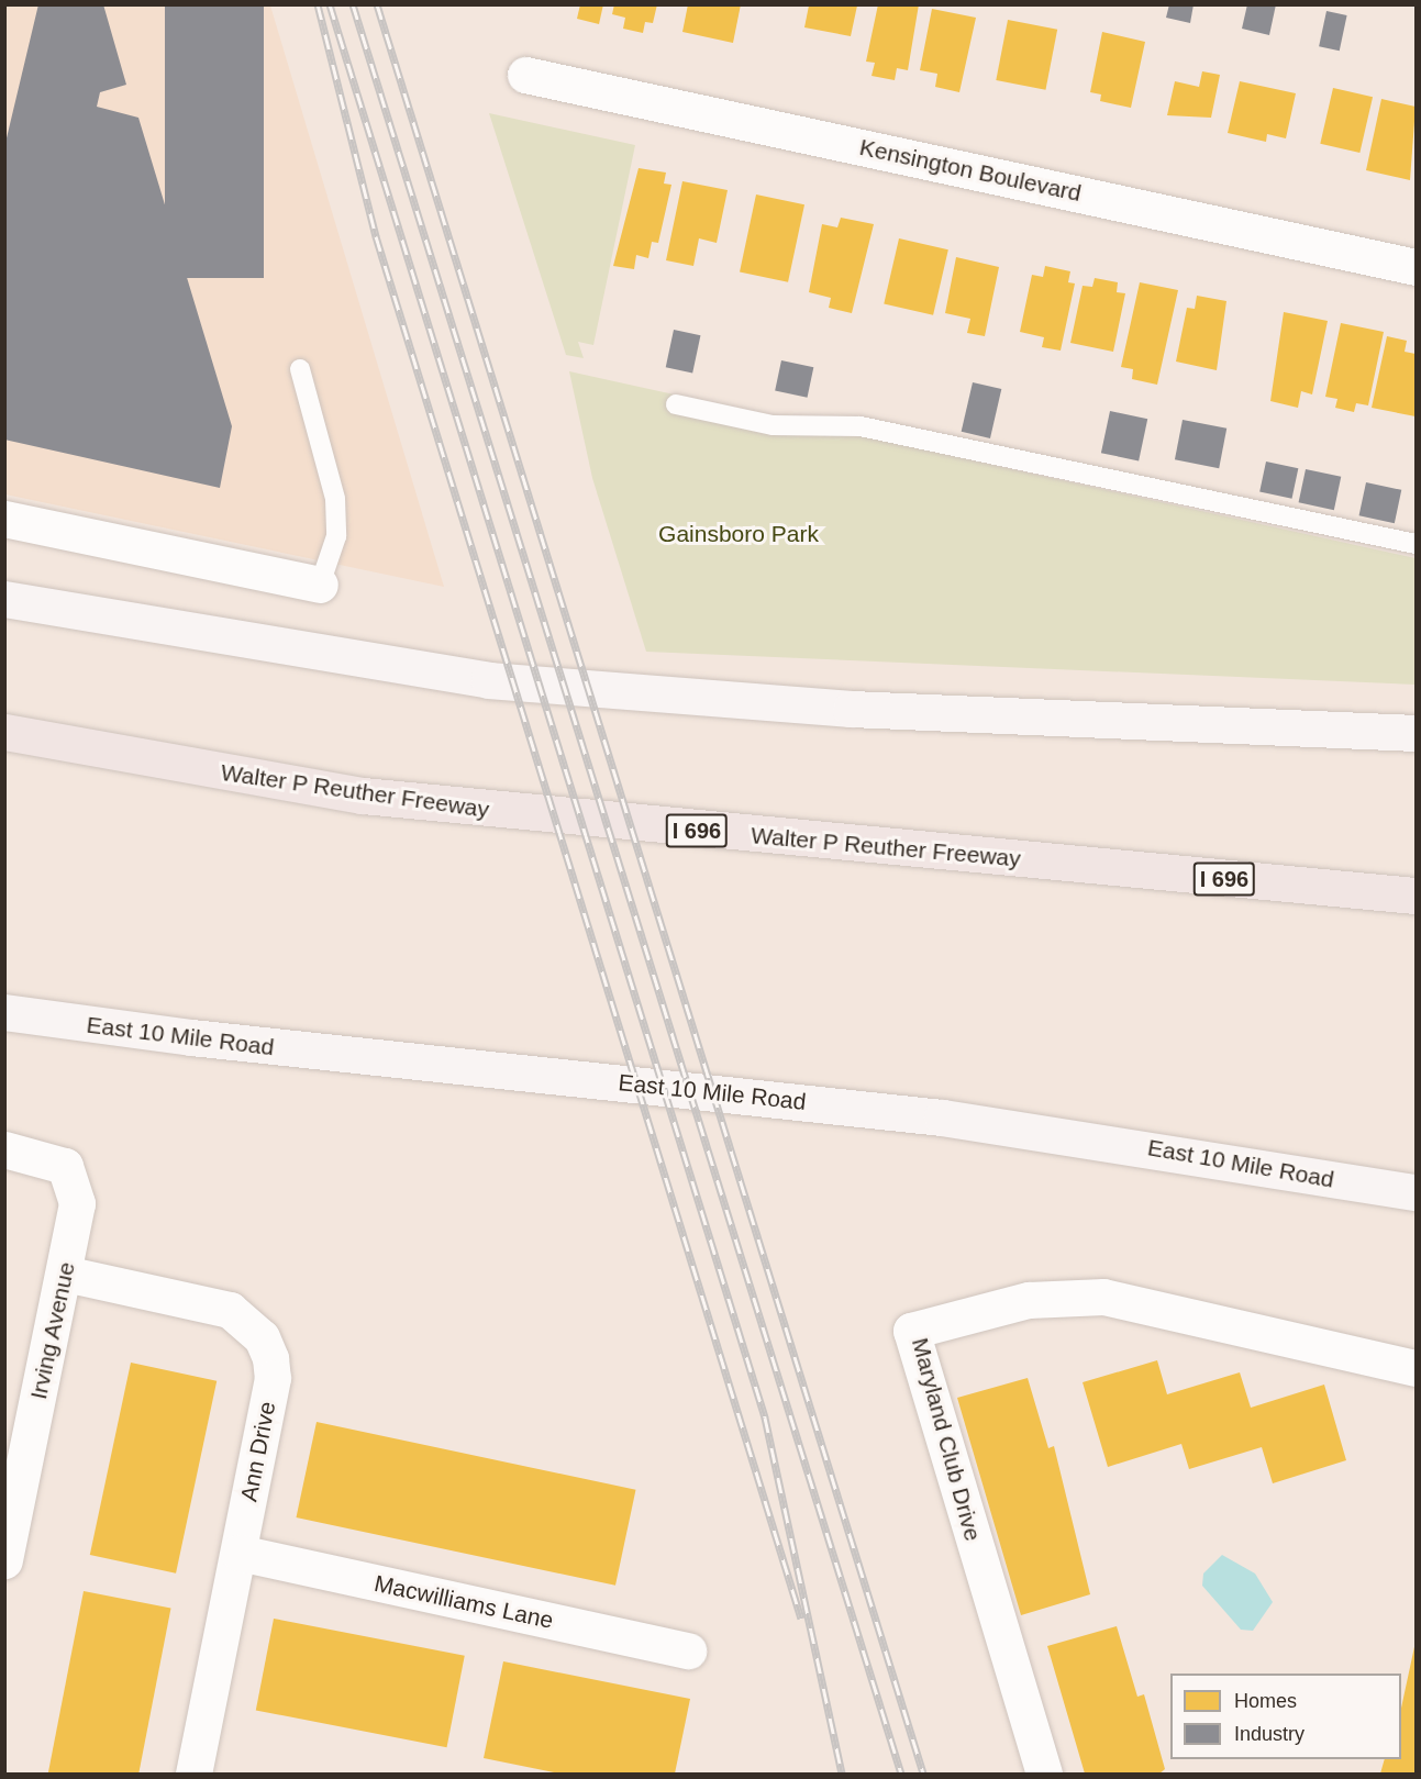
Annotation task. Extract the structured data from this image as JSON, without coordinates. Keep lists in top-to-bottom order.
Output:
{
  "streets": {
    "highway": ["Walter P Reuther Freeway", "I 696"],
    "main road": ["East 10 Mile Road"],
    "street": [
      "Kensington Boulevard",
      "Irving Avenue",
      "Maryland Club Drive",
      "Ann Drive",
      "Macwilliams Lane"
    ]
  },
  "crossings": [
    ["Irving Avenue", "Ann Drive"],
    ["Ann Drive", "Macwilliams Lane"]
  ],
  "parks": ["Gainsboro Park"],
  "legend": ["Homes", "Industry"]
}
